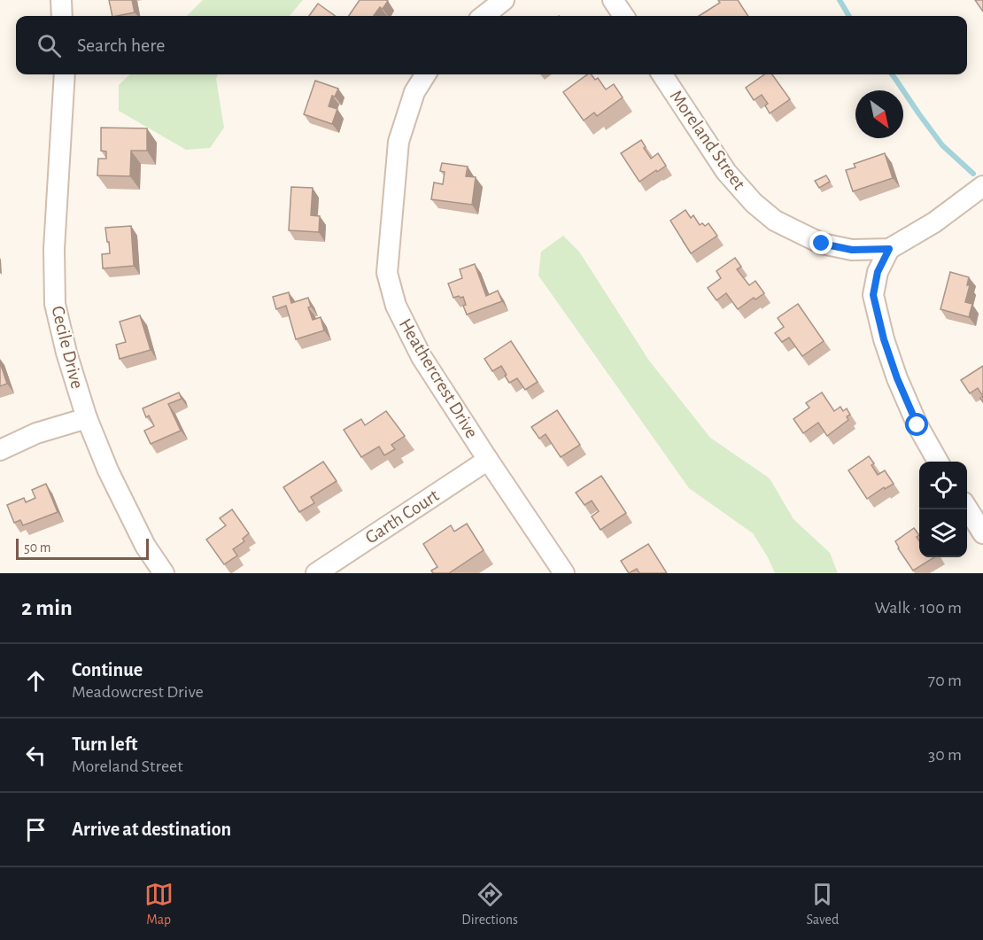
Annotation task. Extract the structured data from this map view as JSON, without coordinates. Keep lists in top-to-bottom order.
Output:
{
  "streets": {
    "street": [
      "Moreland Street",
      "Cecile Drive",
      "Heathercrest Drive",
      "Garth Court"
    ]
  },
  "crossings": [
    ["Heathercrest Drive", "Garth Court"]
  ],
  "scale_bar": "50 m",
  "north": "bottom right",
  "page": {
    "search": "Search here",
    "scale": "50 m",
    "heading": ["2 min", "Walk · 100 m"],
    "list": [
      ["Continue", "Meadowcrest Drive", "70 m"],
      ["Turn left", "Moreland Street", "30 m"],
      "Arrive at destination"
    ],
    "nav": ["Map", "Directions", "Saved"]
  }
}
